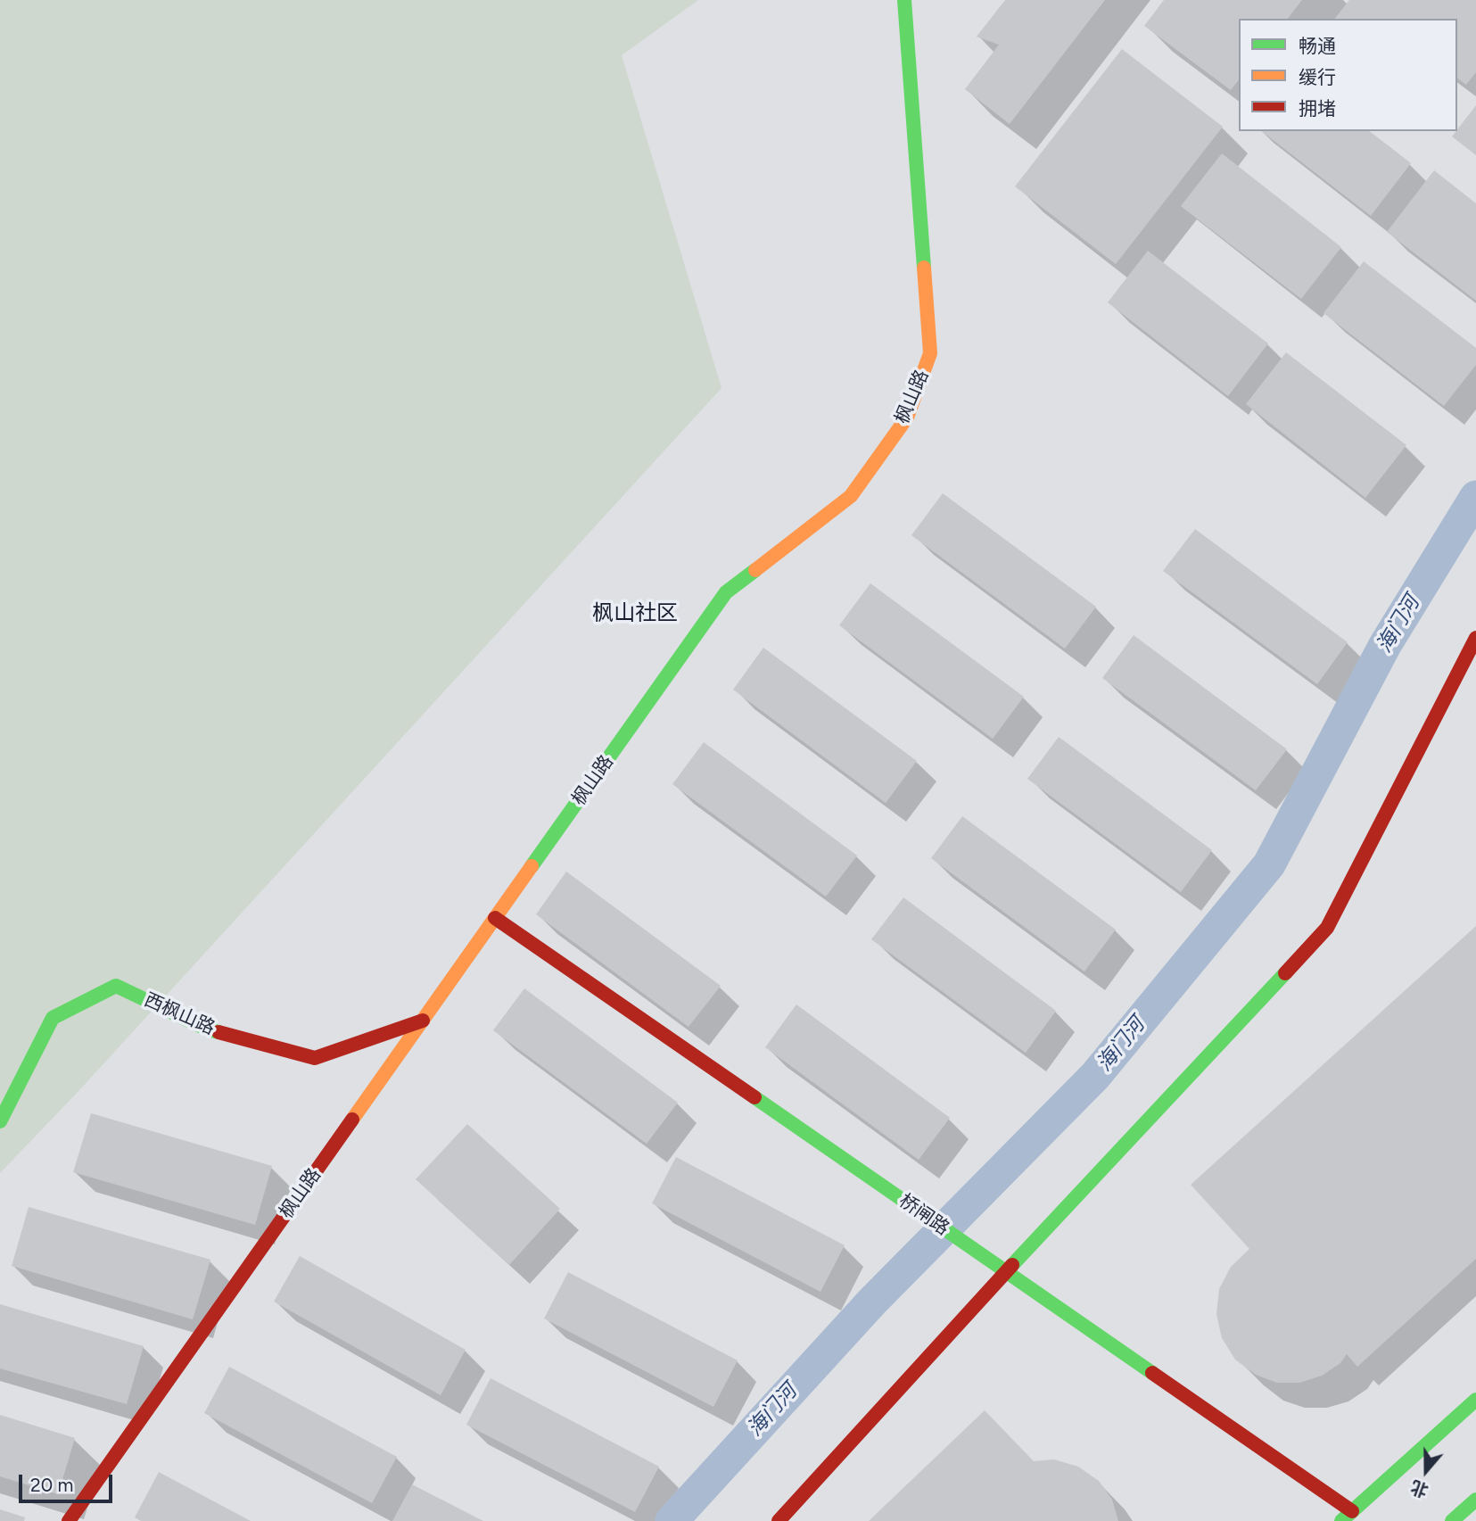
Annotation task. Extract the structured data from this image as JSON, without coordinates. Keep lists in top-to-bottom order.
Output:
{
  "streets": {
    "street": ["枫山路", "西枫山路", "桥闸路"]
  },
  "crossings": [
    ["枫山路", "西枫山路"],
    ["枫山路", "桥闸路"]
  ],
  "districts": ["枫山社区"],
  "water": ["海门河"],
  "legend": ["畅通", "缓行", "拥堵"],
  "scale_bar": "20 m",
  "north": "bottom"
}
